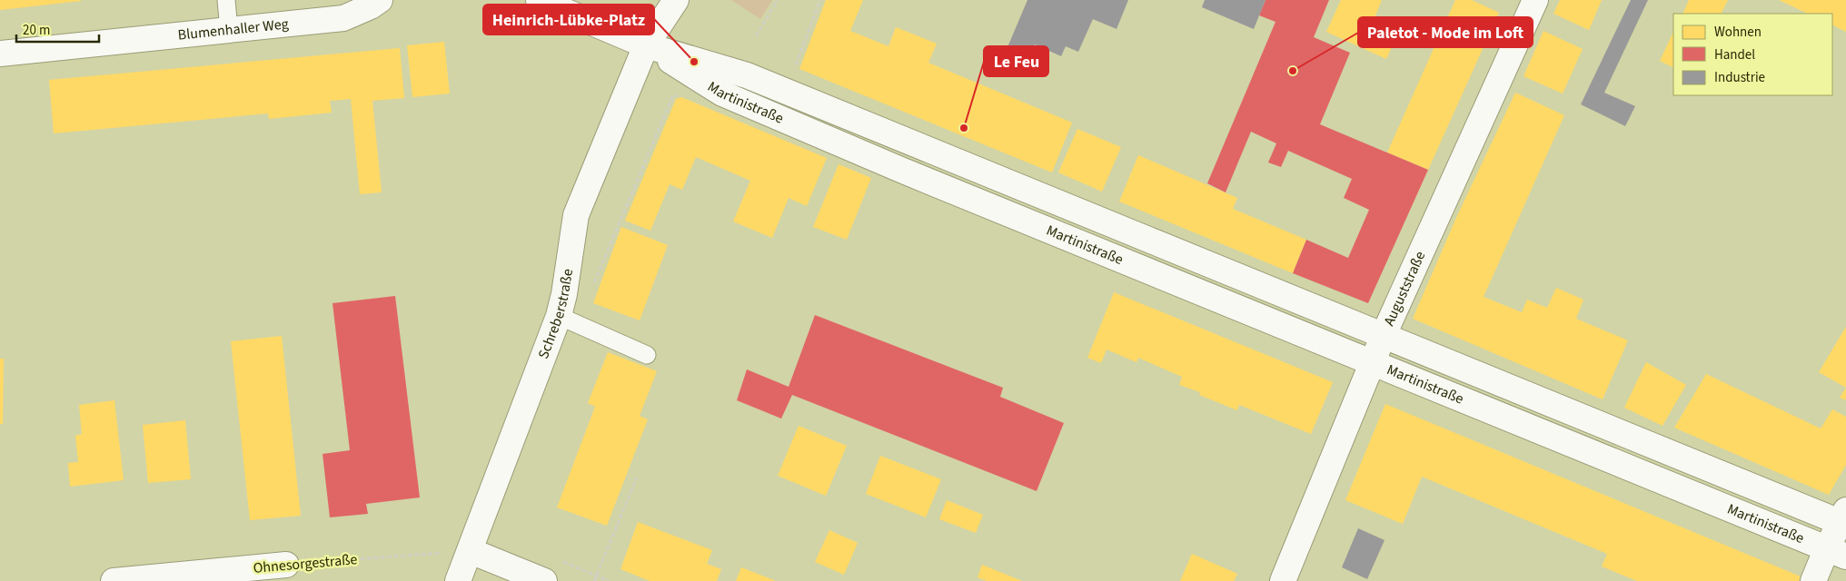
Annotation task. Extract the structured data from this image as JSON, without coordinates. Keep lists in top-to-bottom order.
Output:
{
  "streets": {
    "main road": [
      "Blumenhaller Weg",
      "Martinistraße",
      "Auguststraße",
      "Schreberstraße",
      "Ohnesorgestraße"
    ]
  },
  "crossings": [
    ["Martinistraße", "Auguststraße"],
    ["Martinistraße", "Schreberstraße"],
    ["Schreberstraße", "Ohnesorgestraße"]
  ],
  "places": ["Heinrich-Lübke-Platz", "Paletot - Mode im Loft", "Le Feu"],
  "legend": ["Wohnen", "Handel", "Industrie"],
  "scale_bar": "20 m"
}
